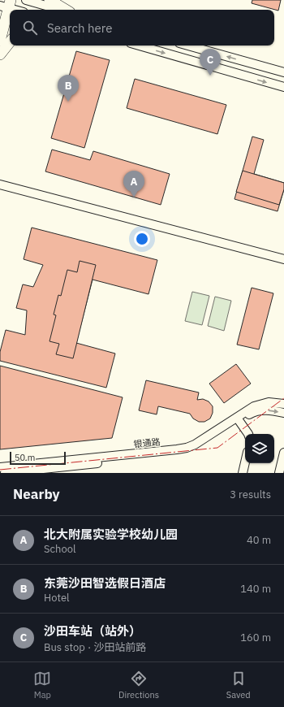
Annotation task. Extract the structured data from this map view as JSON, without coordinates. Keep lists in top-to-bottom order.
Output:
{
  "streets": {
    "street": ["银通路"]
  },
  "scale_bar": "50 m",
  "page": {
    "search": "Search here",
    "pins": ["C", "B", "A"],
    "scale": "50 m",
    "heading": ["Nearby", "3 results"],
    "list": [
      {
        "mark": "A",
        "name": "北大附属实验学校幼儿园",
        "note": "School",
        "value": "40 m"
      },
      {
        "mark": "B",
        "name": "东莞沙田智选假日酒店",
        "note": "Hotel",
        "value": "140 m"
      },
      {
        "mark": "C",
        "name": "沙田车站（站外）",
        "note": "Bus stop · 沙田站前路",
        "value": "160 m"
      }
    ],
    "nav": ["Map", "Directions", "Saved"]
  }
}
